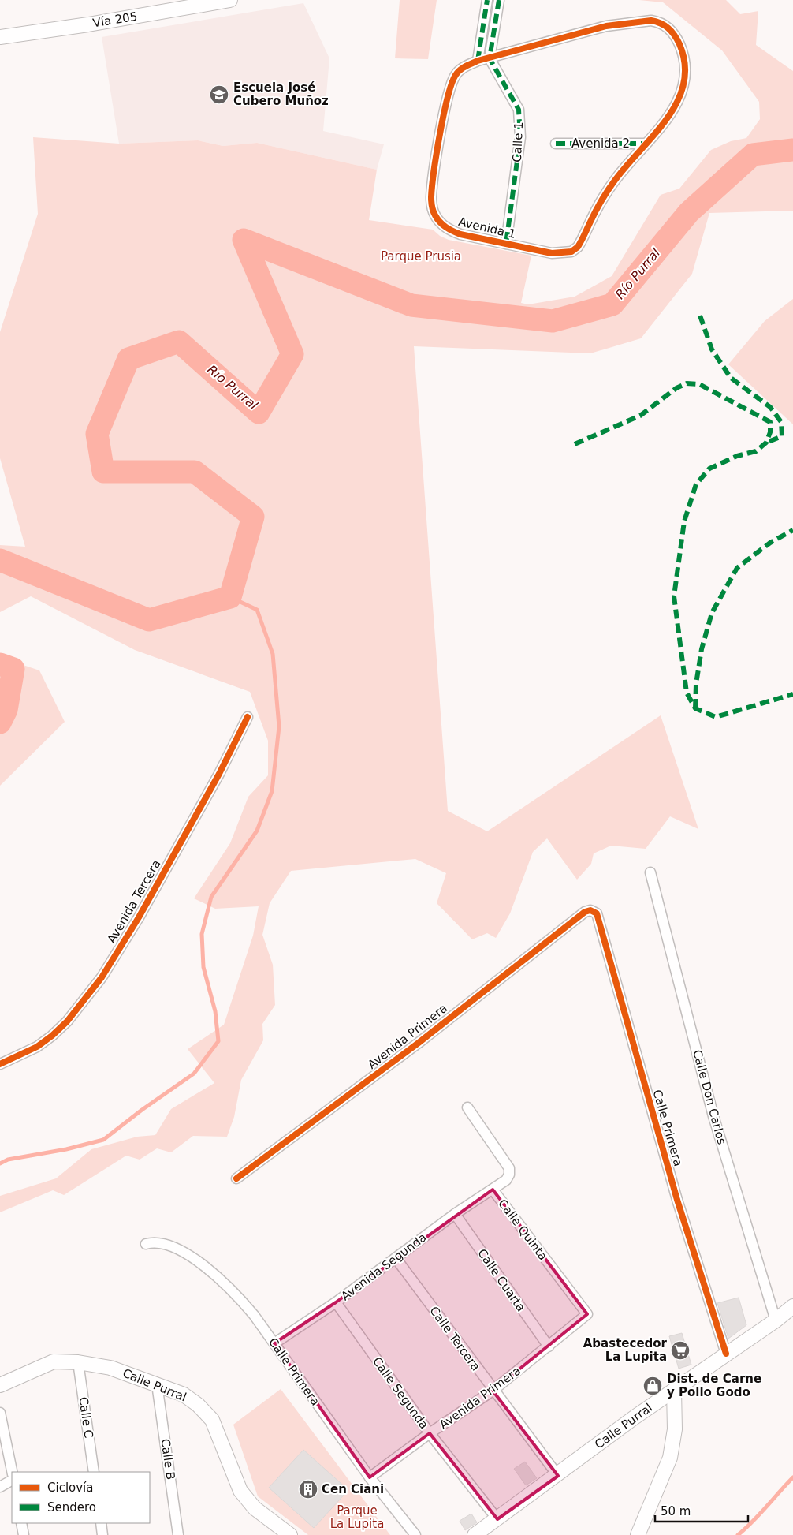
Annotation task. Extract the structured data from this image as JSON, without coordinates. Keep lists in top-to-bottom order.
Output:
{
  "streets": {
    "street": [
      "Vía 205",
      "Calle 1",
      "Avenida 2",
      "Avenida 1",
      "Avenida Tercera",
      "Avenida Primera",
      "Calle Don Carlos",
      "Calle Primera",
      "Calle Quinta",
      "Avenida Segunda",
      "Calle Cuarta",
      "Calle Tercera",
      "Calle Purral",
      "Calle Segunda",
      "Calle C",
      "Calle B"
    ]
  },
  "crossings": [
    ["Calle 1", "Avenida 1"],
    ["Avenida 2", "Avenida 1"],
    ["Avenida Primera", "Calle Primera"],
    ["Avenida Primera", "Calle Quinta"],
    ["Avenida Primera", "Calle Cuarta"],
    ["Avenida Primera", "Calle Tercera"],
    ["Avenida Primera", "Calle Segunda"],
    ["Calle Don Carlos", "Calle Purral"],
    ["Calle Primera", "Avenida Segunda"],
    ["Calle Primera", "Calle Purral"],
    ["Calle Quinta", "Avenida Segunda"],
    ["Avenida Segunda", "Calle Cuarta"],
    ["Avenida Segunda", "Calle Tercera"],
    ["Avenida Segunda", "Calle Segunda"],
    ["Calle Tercera", "Calle Purral"],
    ["Calle Purral", "Calle Segunda"],
    ["Calle Purral", "Calle C"],
    ["Calle Purral", "Calle B"]
  ],
  "water": ["Río Purral"],
  "parks": ["Parque Prusia", "Parque La Lupita"],
  "places": {
    "school or university": ["Escuela José Cubero Muñoz"],
    "supermarket": ["Abastecedor La Lupita"],
    "shop": ["Dist. de Carne y Pollo Godo"],
    "building": ["Cen Ciani"]
  },
  "legend": ["Ciclovía", "Sendero"],
  "scale_bar": "50 m"
}
